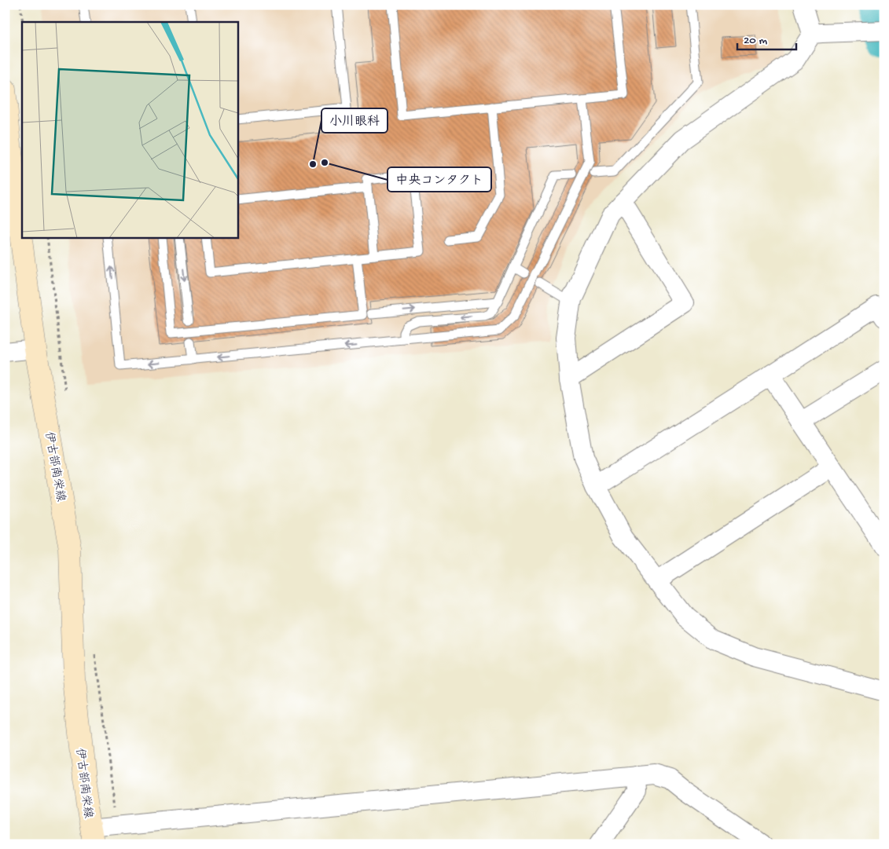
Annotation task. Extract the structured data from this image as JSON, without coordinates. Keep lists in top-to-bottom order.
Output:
{
  "streets": {
    "main road": ["伊古部南栄線"]
  },
  "places": ["中央コンタクト", "小川眼科"],
  "scale_bar": "20 m"
}
